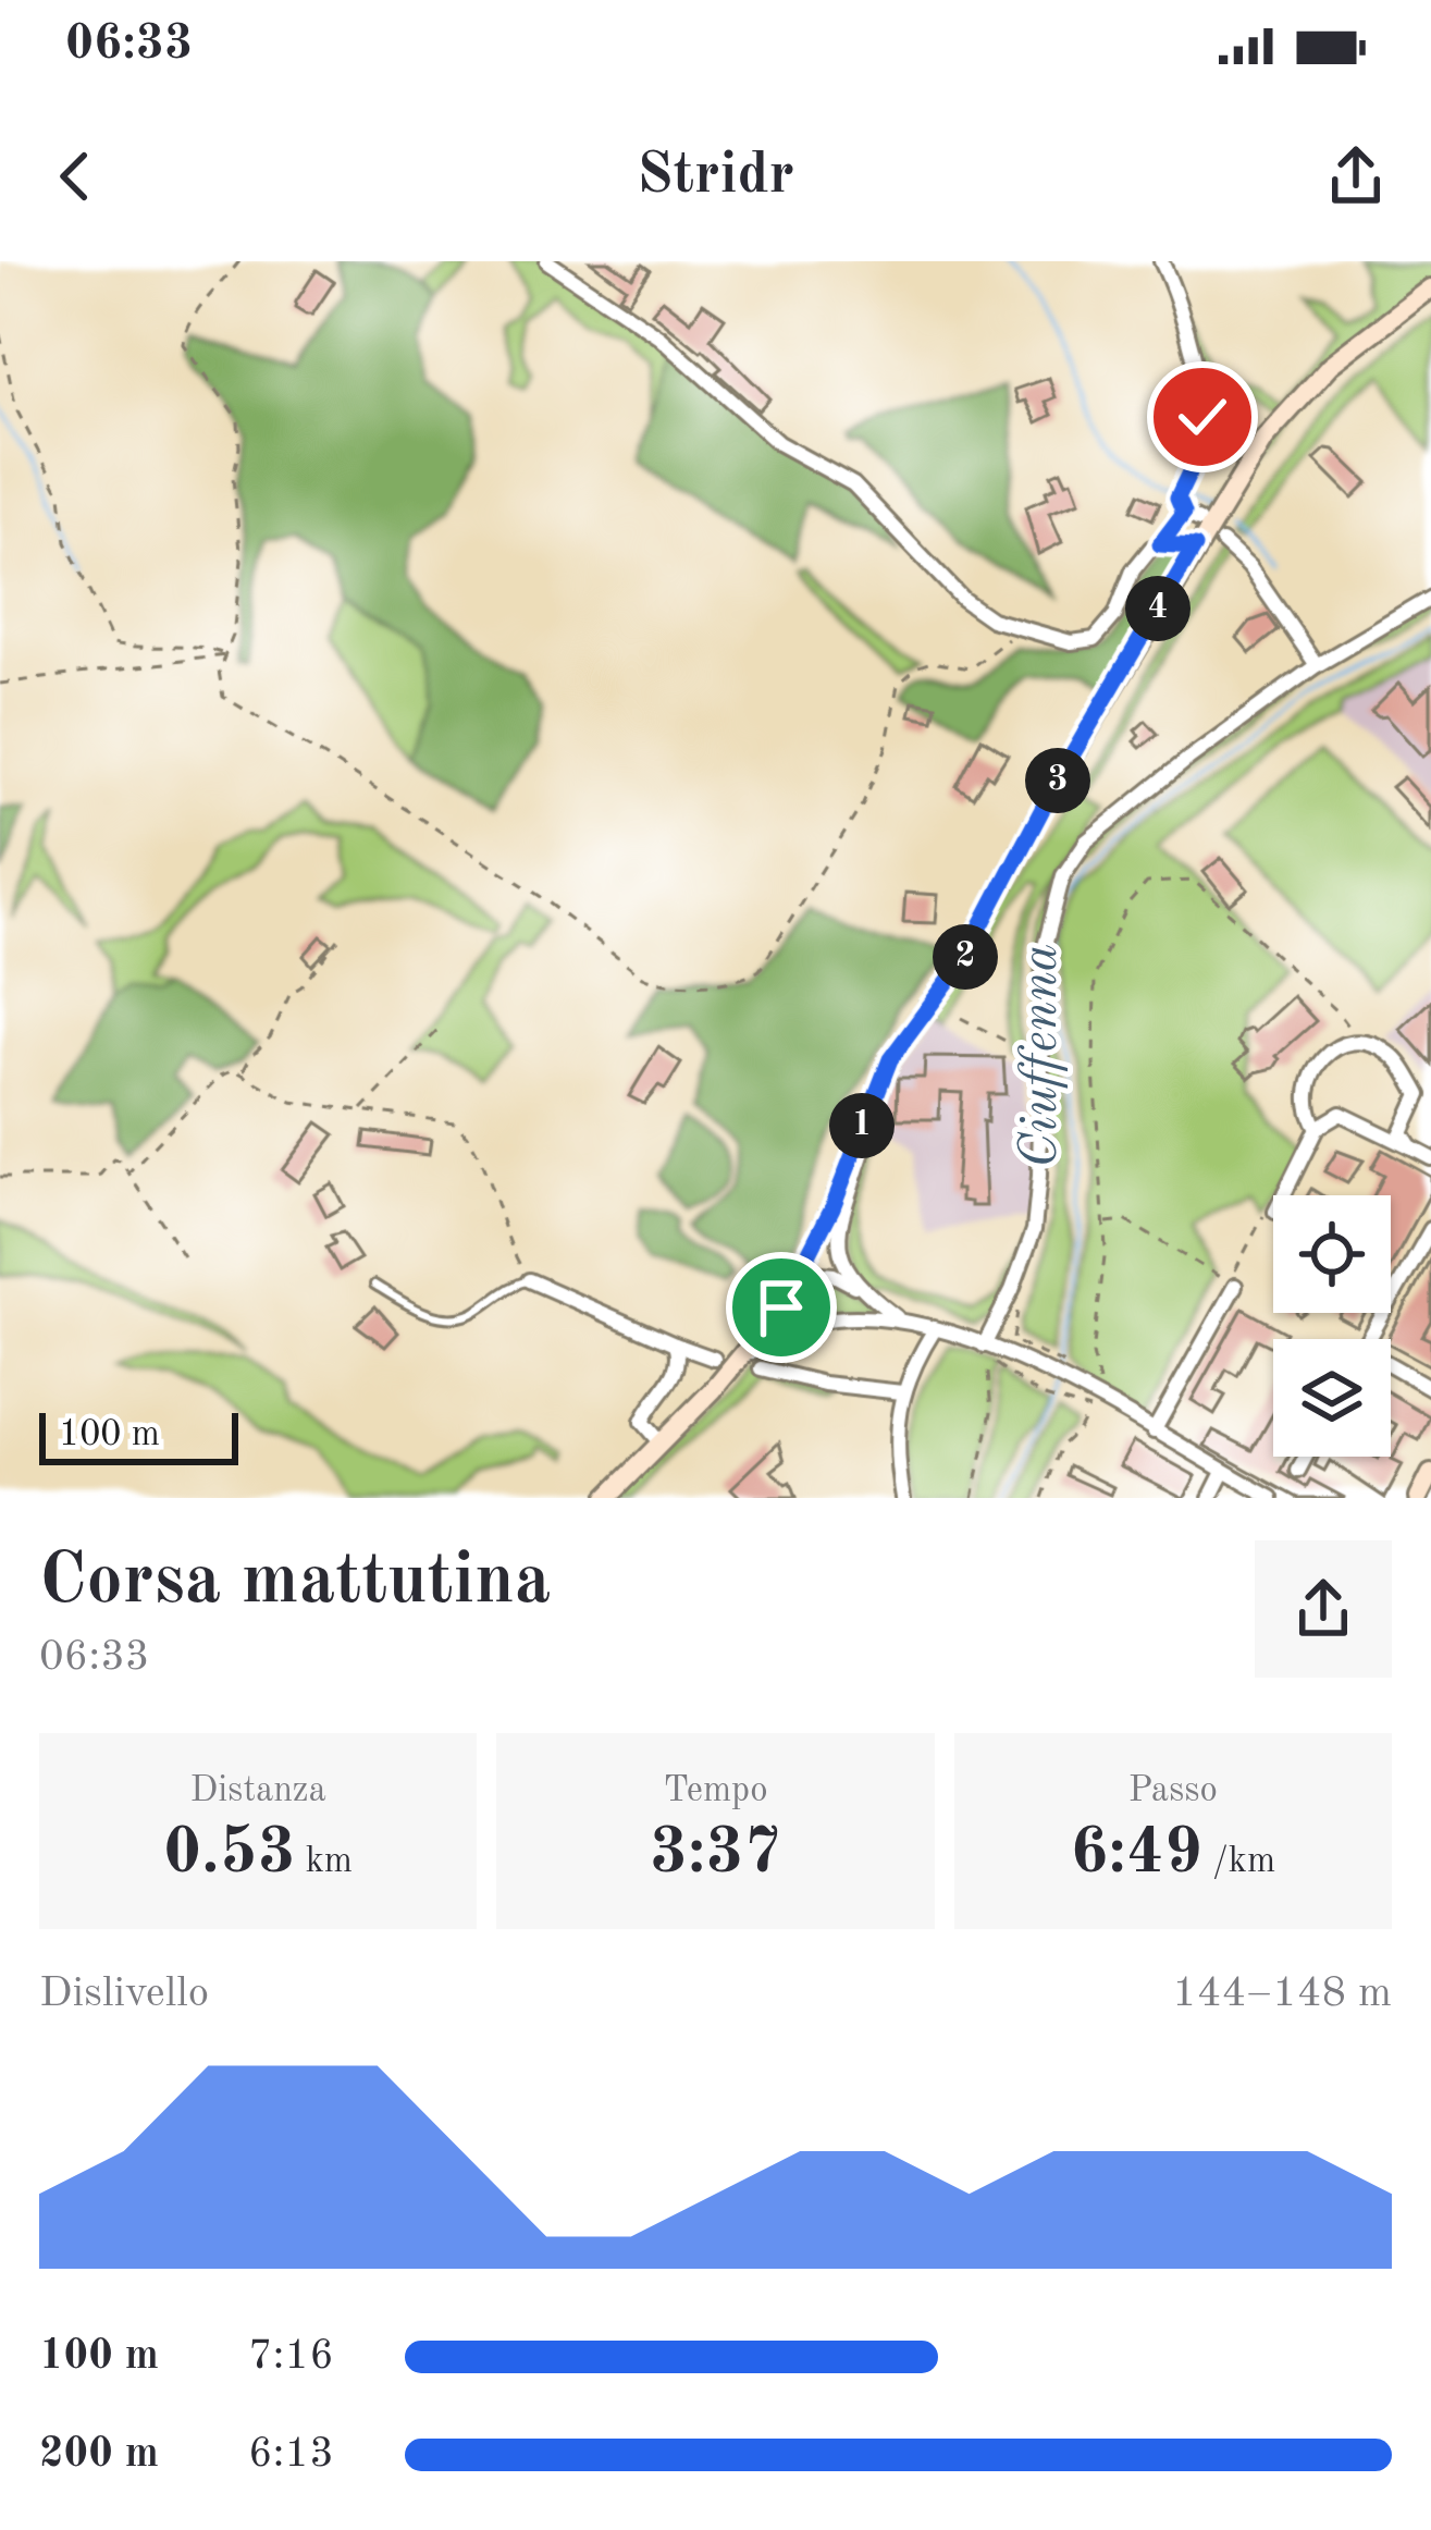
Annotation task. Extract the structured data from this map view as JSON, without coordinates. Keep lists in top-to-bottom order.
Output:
{
  "water": ["Ciuffenna"],
  "scale_bar": "100 m",
  "page": {
    "status": "06:33",
    "header": "Stridr",
    "pins": [
      "4",
      "3",
      "2",
      "1"
    ],
    "scale": "100 m",
    "heading": ["Corsa mattutina", "06:33"],
    "stats": [
      ["Distanza", "0.53 km"],
      ["Tempo", "3:37"],
      ["Passo", "6:49 /km"]
    ],
    "chart": ["Dislivello", "144–148 m"],
    "list": [
      {
        "name": "100 m",
        "note": "7:16"
      },
      {
        "name": "200 m",
        "note": "6:13"
      }
    ]
  }
}
